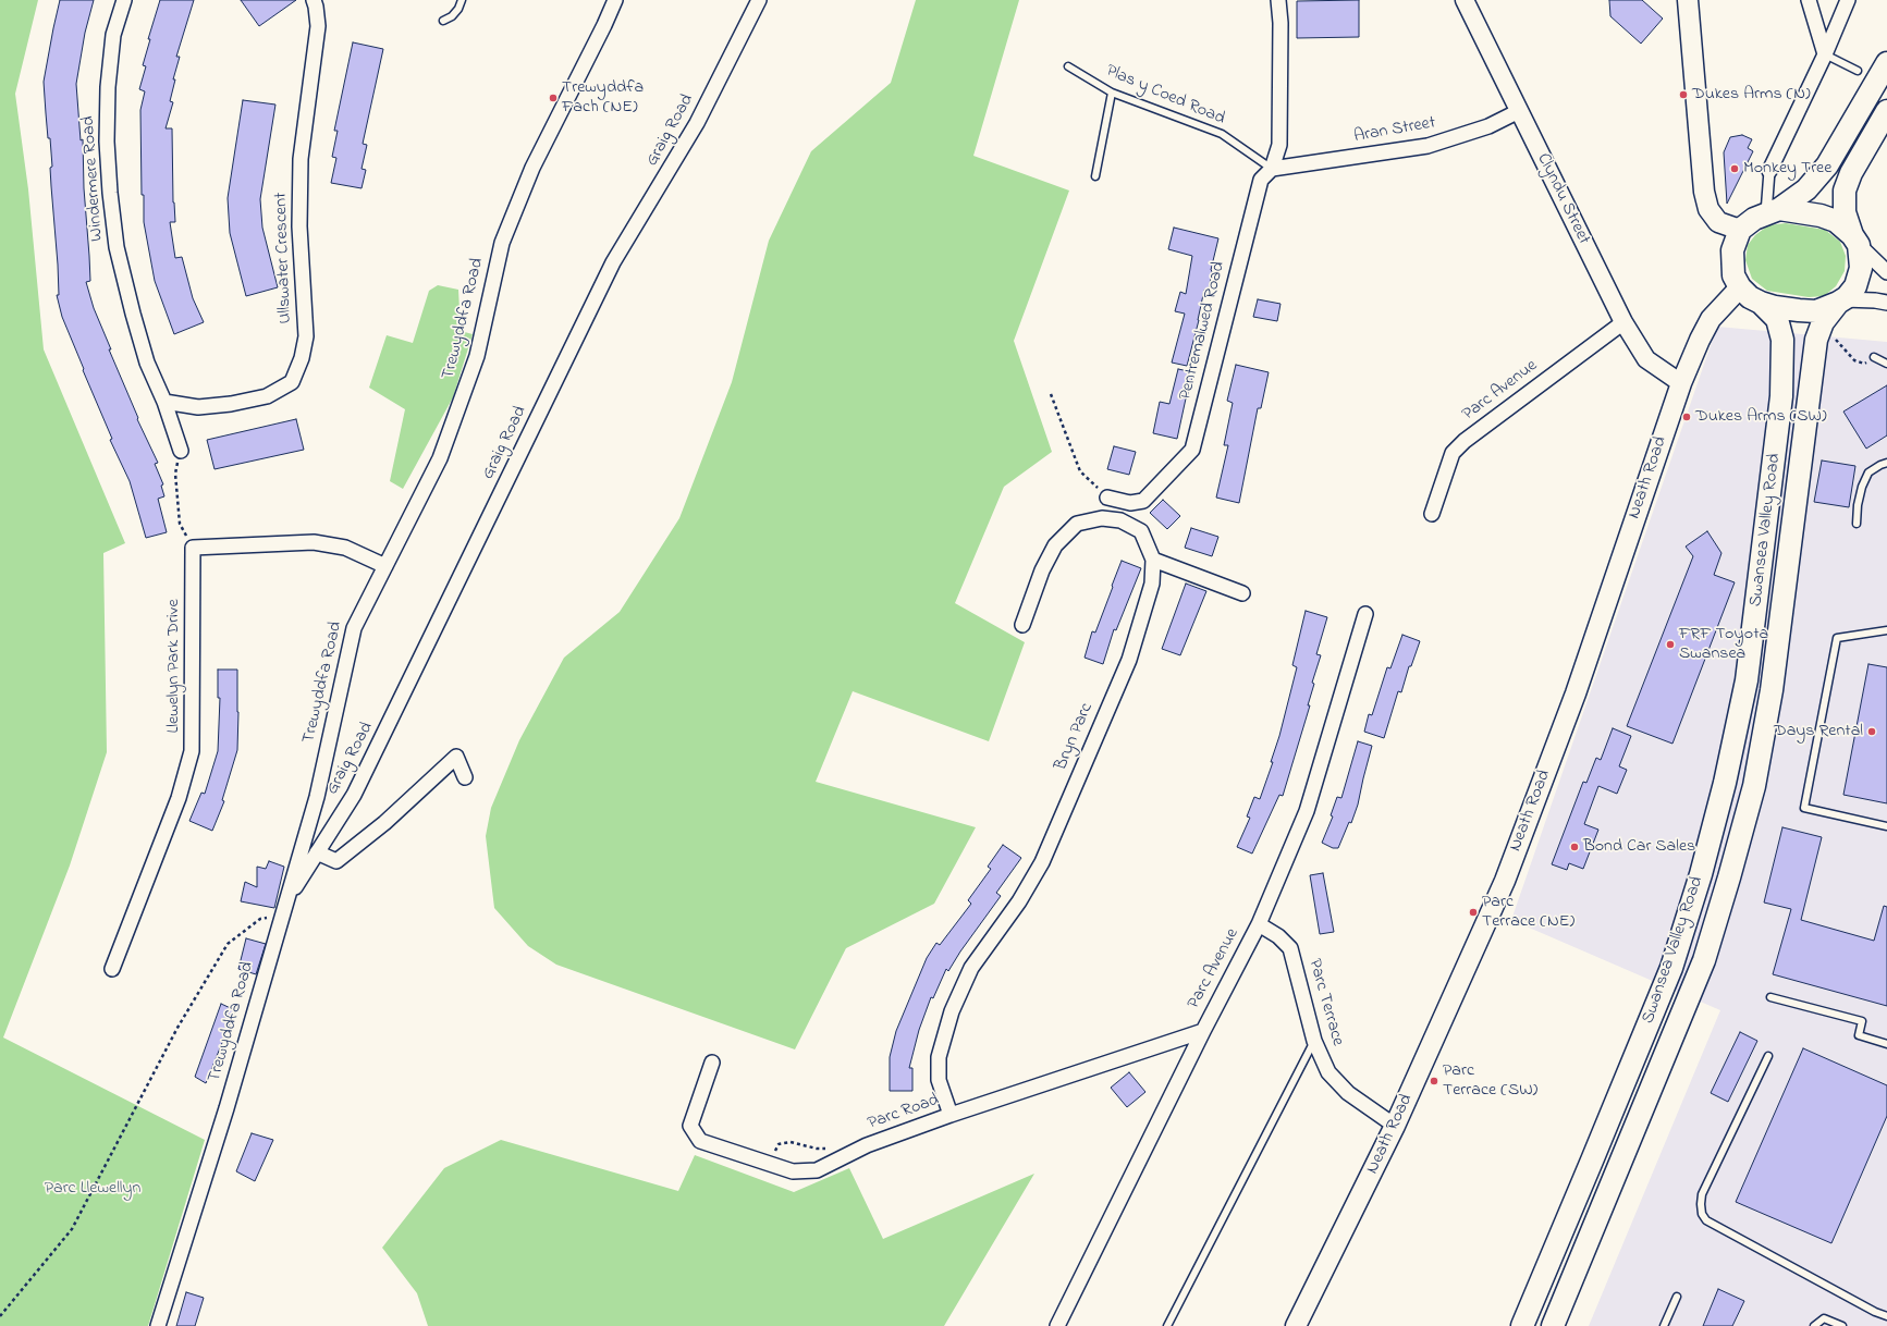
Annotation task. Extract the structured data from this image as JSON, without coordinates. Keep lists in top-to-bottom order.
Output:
{
  "streets": {
    "main road": ["Neath Road", "Swansea Valley Road"],
    "street": [
      "Graig Road",
      "Aran Street",
      "Windermere Road",
      "Clyndu Street",
      "Ullswater Crescent",
      "Trewyddfa Road",
      "Pentremalwed Road",
      "Parc Avenue",
      "Llewelyn Park Drive",
      "Bryn Parc",
      "Parc Terrace",
      "Parc Road"
    ],
    "lane": ["Plas y Coed Road"]
  },
  "crossings": [
    ["Plas y Coed Road", "Aran Street"],
    ["Plas y Coed Road", "Pentremalwed Road"],
    ["Graig Road", "Trewyddfa Road"],
    ["Aran Street", "Clyndu Street"],
    ["Aran Street", "Pentremalwed Road"],
    ["Windermere Road", "Ullswater Crescent"],
    ["Clyndu Street", "Parc Avenue"],
    ["Clyndu Street", "Neath Road"],
    ["Parc Avenue", "Parc Terrace"],
    ["Parc Avenue", "Parc Road"],
    ["Neath Road", "Swansea Valley Road"],
    ["Neath Road", "Parc Terrace"],
    ["Bryn Parc", "Parc Road"]
  ],
  "parks": ["Parc Llewellyn"],
  "places": [
    "Dukes Arms (N)",
    "Trewyddfa Fach (NE)",
    "Monkey Tree",
    "Dukes Arms (SW)",
    "FRF Toyota Swansea",
    "Days Rental",
    "Bond Car Sales",
    "Parc Terrace (NE)",
    "Parc Terrace (SW)"
  ]
}
